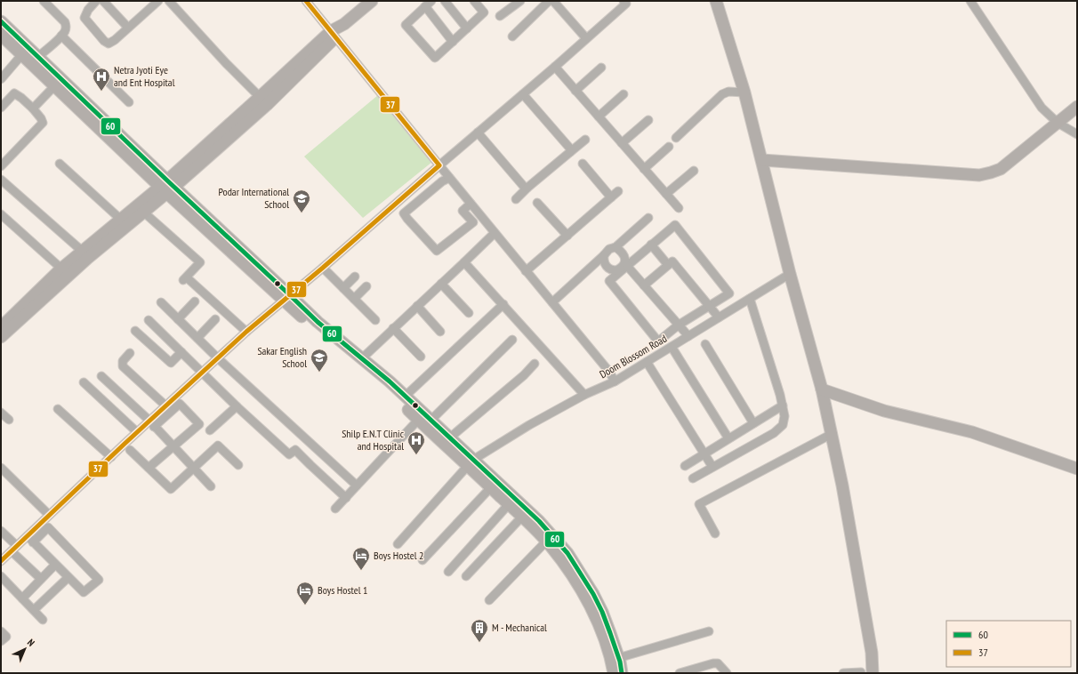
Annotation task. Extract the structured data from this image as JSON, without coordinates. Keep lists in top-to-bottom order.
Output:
{
  "streets": {
    "street": ["Doom Blossom Road"]
  },
  "places": {
    "hospital": ["Netra Jyoti Eye and Ent Hospital", "Shilp E.N.T Clinic and Hospital"],
    "school or university": ["Podar International School", "Sakar English School"],
    "hotel": ["Boys Hostel 2", "Boys Hostel 1"],
    "building": ["M - Mechanical"]
  },
  "lines": ["transit line 37", "transit line 60"],
  "legend": ["60", "37"],
  "north": "top right"
}
